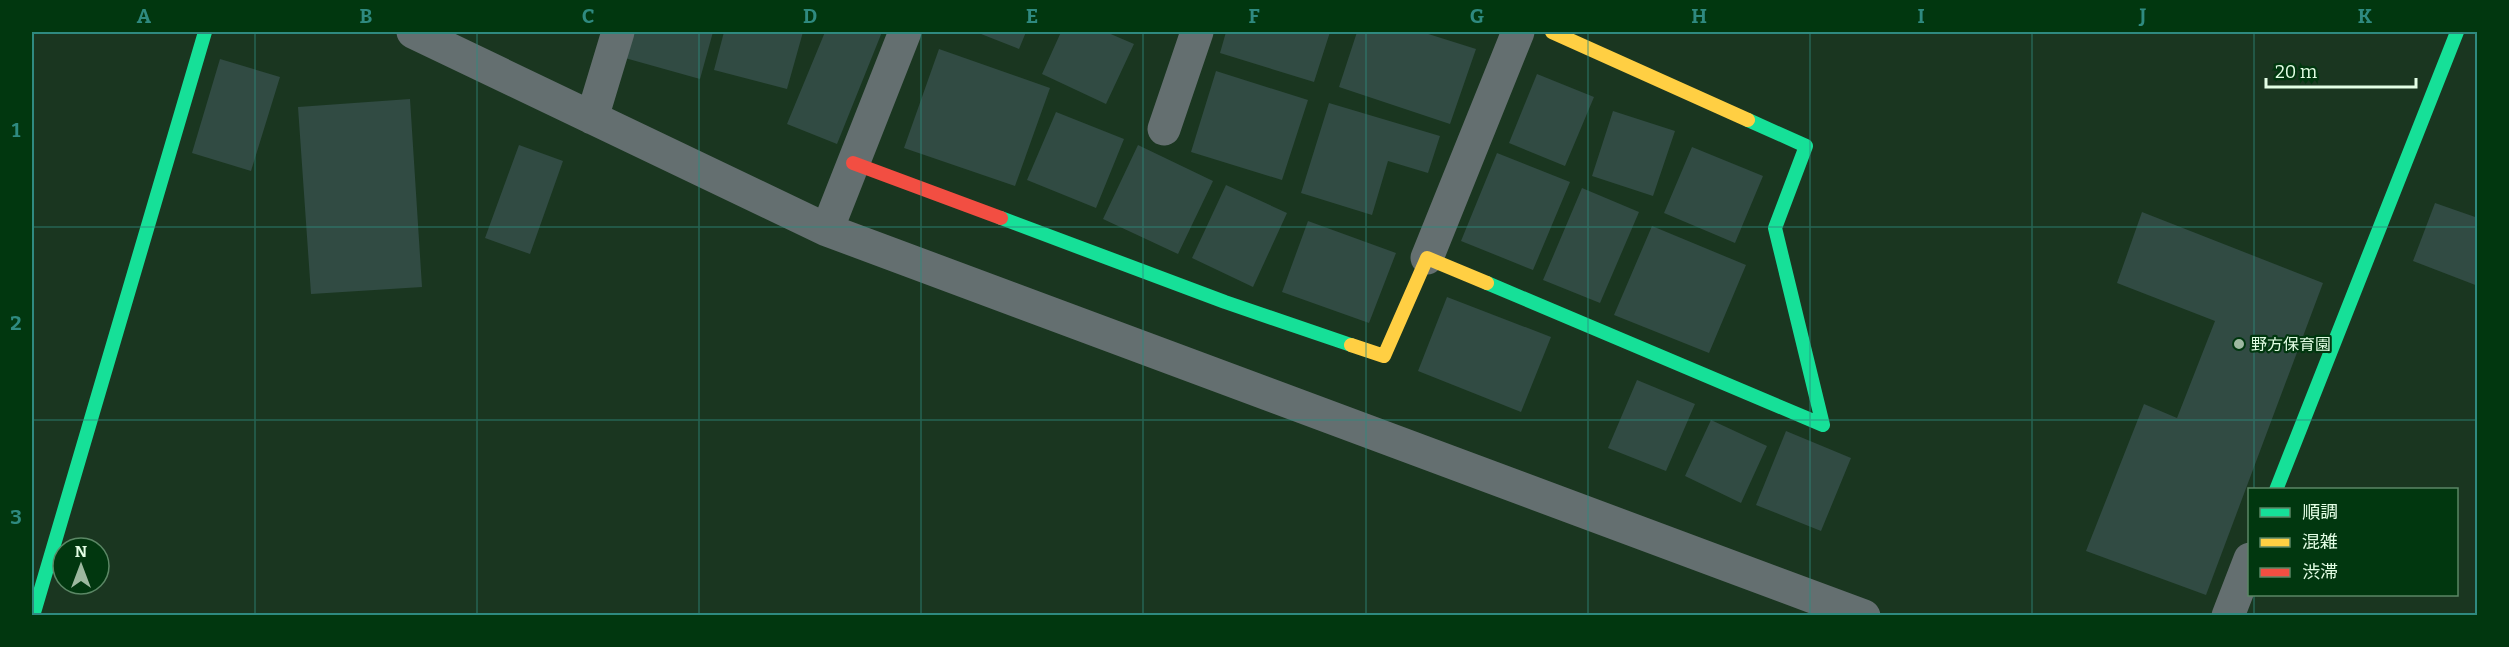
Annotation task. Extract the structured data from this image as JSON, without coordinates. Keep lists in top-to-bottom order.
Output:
{
  "places": ["野方保育園"],
  "legend": ["順調", "混雑", "渋滞"],
  "scale_bar": "20 m",
  "north": "top",
  "grid": {
    "columns": [
      "A",
      "B",
      "C",
      "D",
      "E",
      "F",
      "G",
      "H",
      "I",
      "J",
      "K"
    ],
    "rows": ["1", "2", "3"]
  }
}
